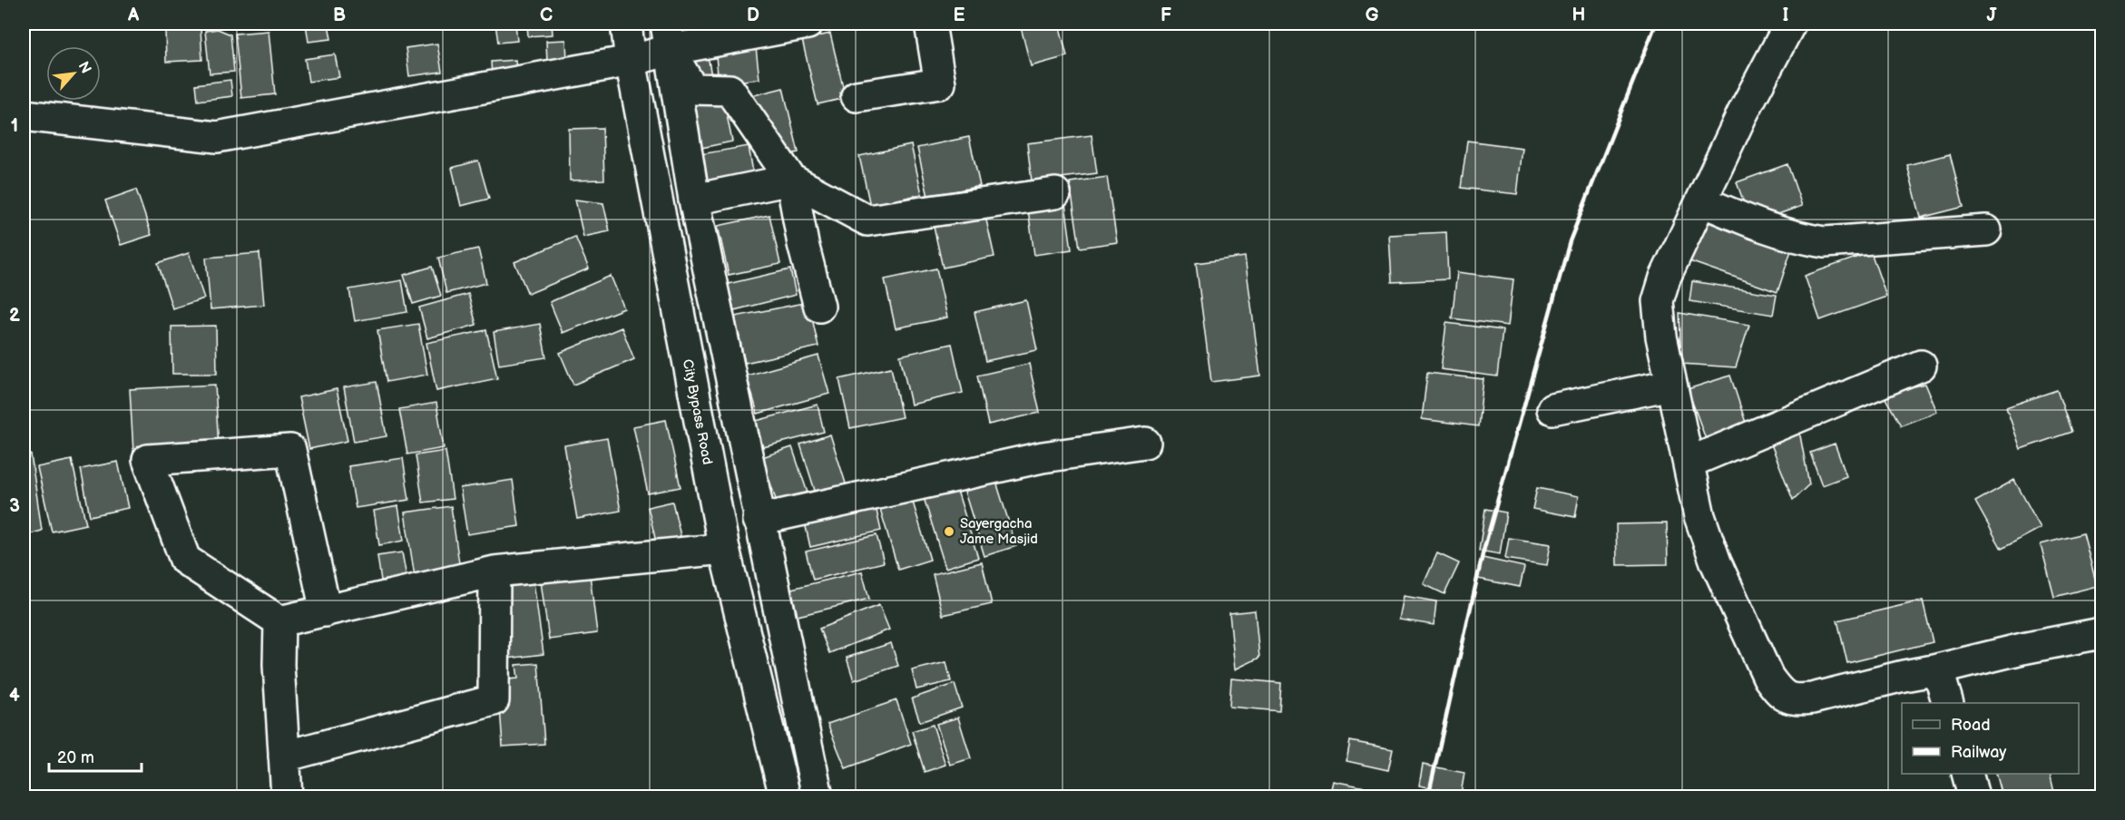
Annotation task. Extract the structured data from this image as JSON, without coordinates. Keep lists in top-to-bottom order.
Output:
{
  "streets": {
    "street": ["City Bypass Road"]
  },
  "places": ["Sayergacha Jame Masjid"],
  "legend": ["Road", "Railway"],
  "scale_bar": "20 m",
  "north": "top right",
  "grid": {
    "columns": [
      "A",
      "B",
      "C",
      "D",
      "E",
      "F",
      "G",
      "H",
      "I",
      "J"
    ],
    "rows": [
      "1",
      "2",
      "3",
      "4"
    ]
  }
}
